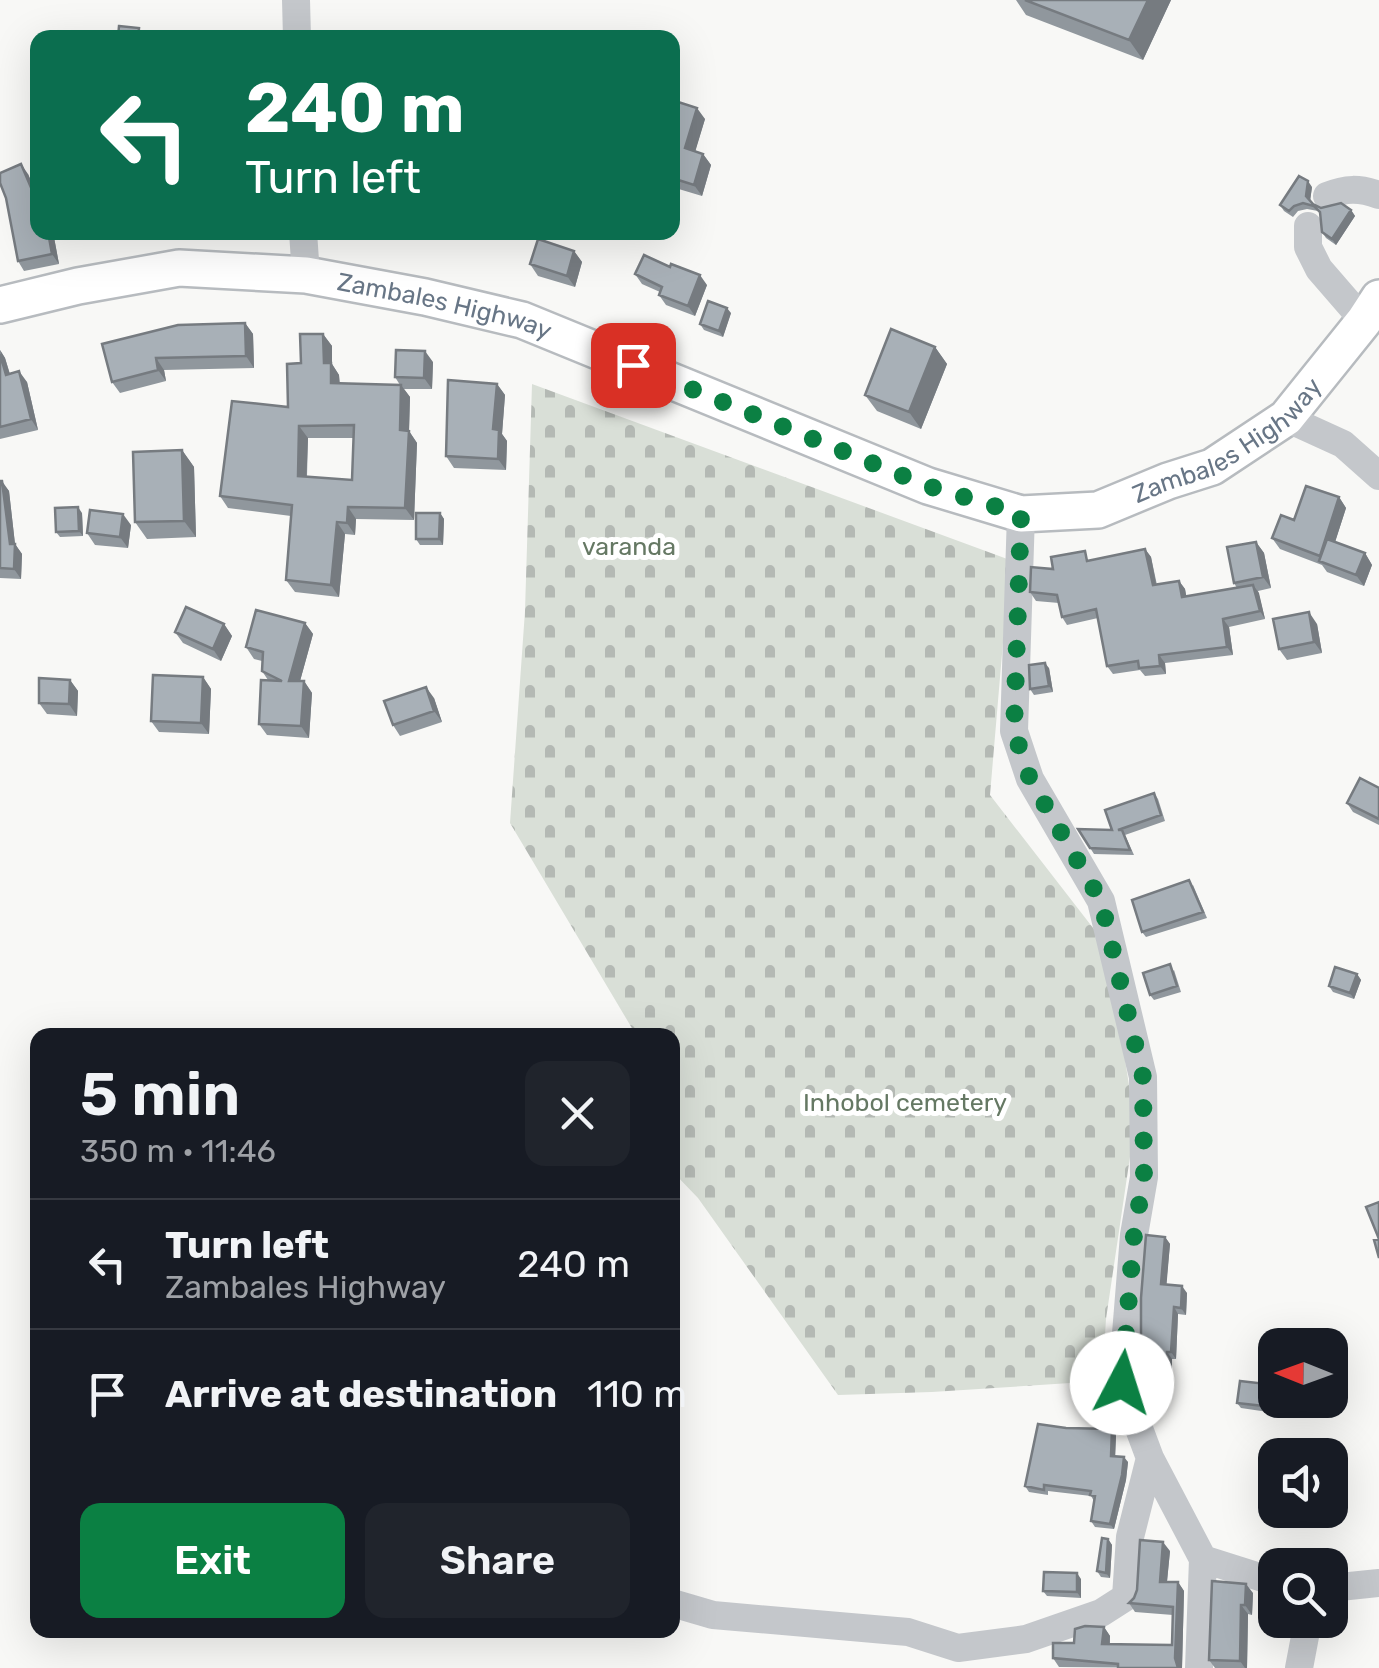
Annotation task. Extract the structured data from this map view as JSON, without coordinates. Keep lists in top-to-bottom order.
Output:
{
  "streets": {
    "main road": ["Zambales Highway"]
  },
  "parks": ["varanda", "Inhobol cemetery"],
  "north": "left",
  "page": {
    "turn": ["240 m", "Turn left"],
    "heading": ["5 min", "350 m · 11:46"],
    "list": [
      {
        "name": "Turn left",
        "note": "Zambales Highway",
        "value": "240 m"
      },
      {
        "name": "Arrive at destination",
        "value": "110 m"
      }
    ],
    "buttons": ["Exit", "Share"]
  }
}
